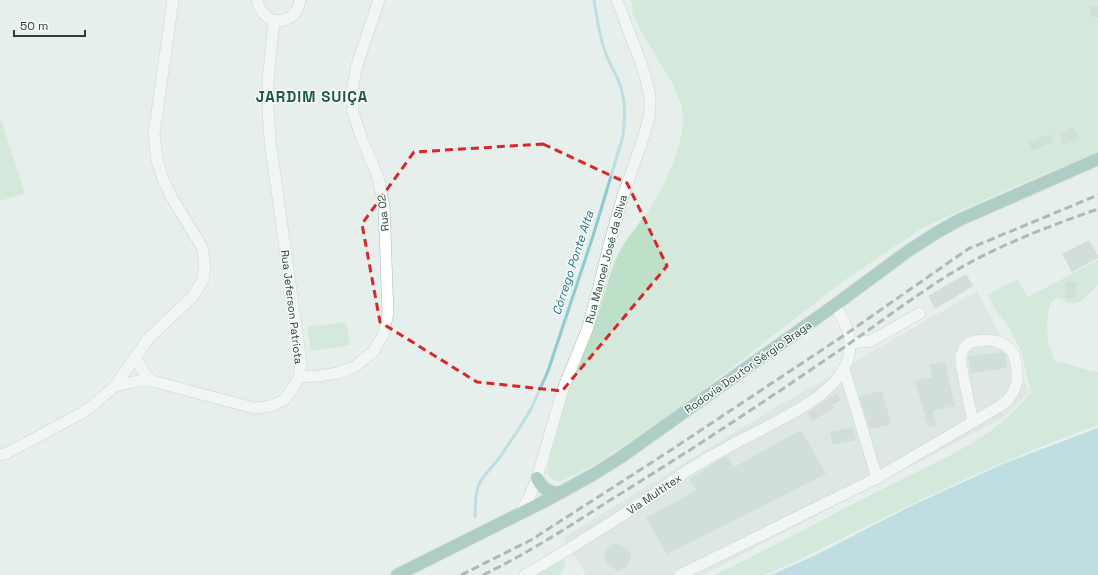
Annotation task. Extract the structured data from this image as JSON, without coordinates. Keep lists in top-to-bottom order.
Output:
{
  "streets": {
    "main road": ["Rodovia Doutor Sérgio Braga"],
    "street": [
      "Rua 02",
      "Rua Manoel José da Silva",
      "Rua Jeferson Patriota",
      "Via Multitex"
    ]
  },
  "crossings": [
    ["Rua 02", "Rua Jeferson Patriota"],
    ["Rua Manoel José da Silva", "Rodovia Doutor Sérgio Braga"]
  ],
  "districts": ["JARDIM SUIÇA"],
  "water": ["Córrego Ponte Alta"],
  "scale_bar": "50 m"
}
